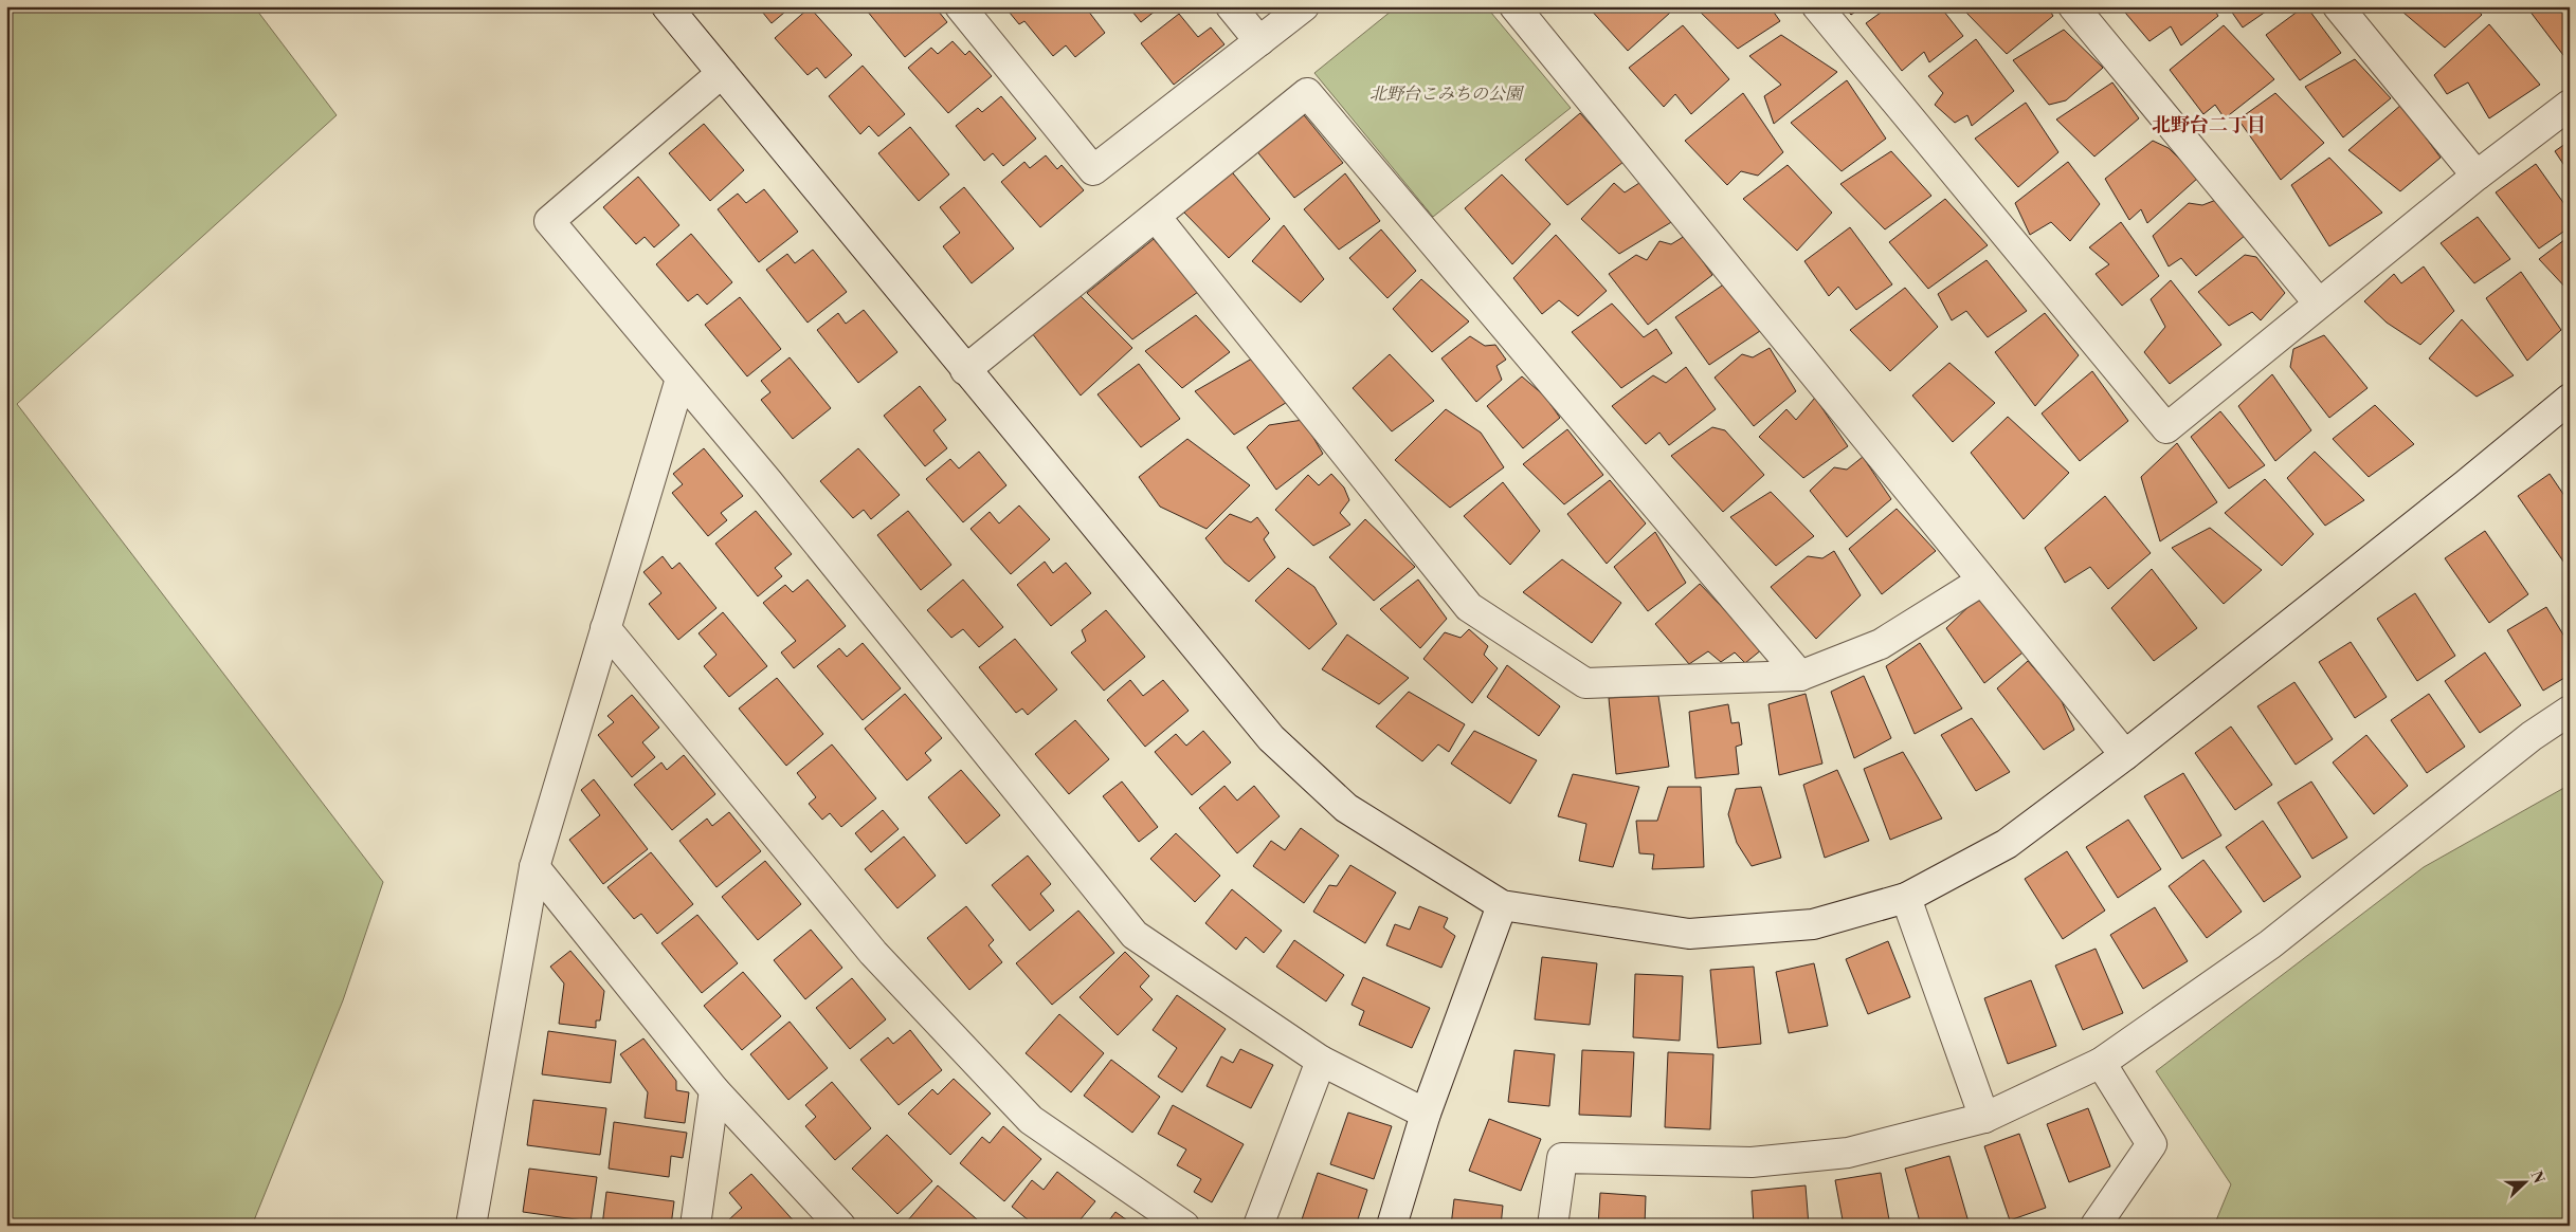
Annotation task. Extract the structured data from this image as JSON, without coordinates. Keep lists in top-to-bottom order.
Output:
{
  "districts": ["北野台二丁目"],
  "parks": ["北野台こみちの公園"],
  "north": "right"
}
